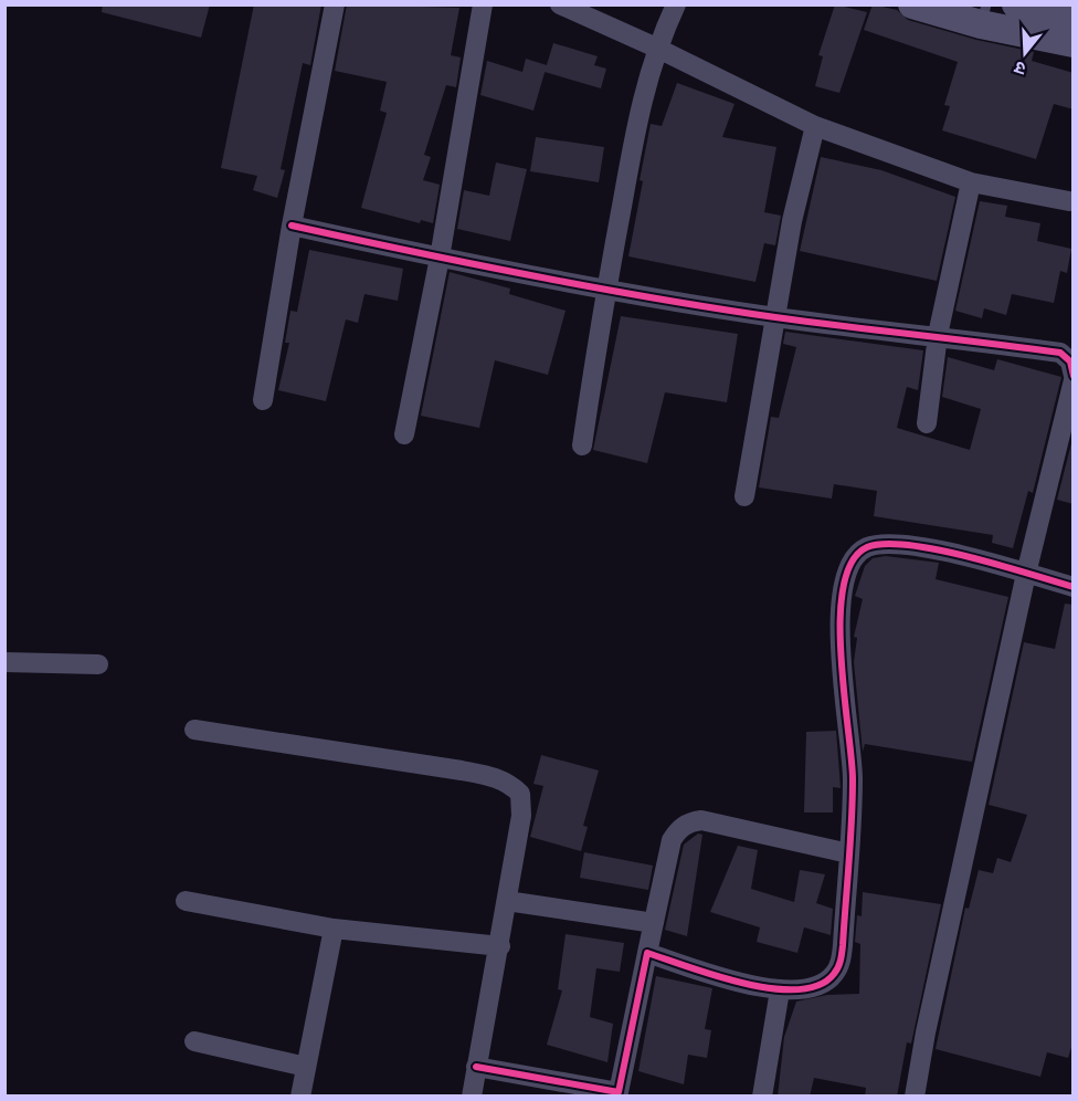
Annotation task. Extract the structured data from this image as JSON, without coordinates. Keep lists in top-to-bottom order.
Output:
{
  "north": "bottom"
}
